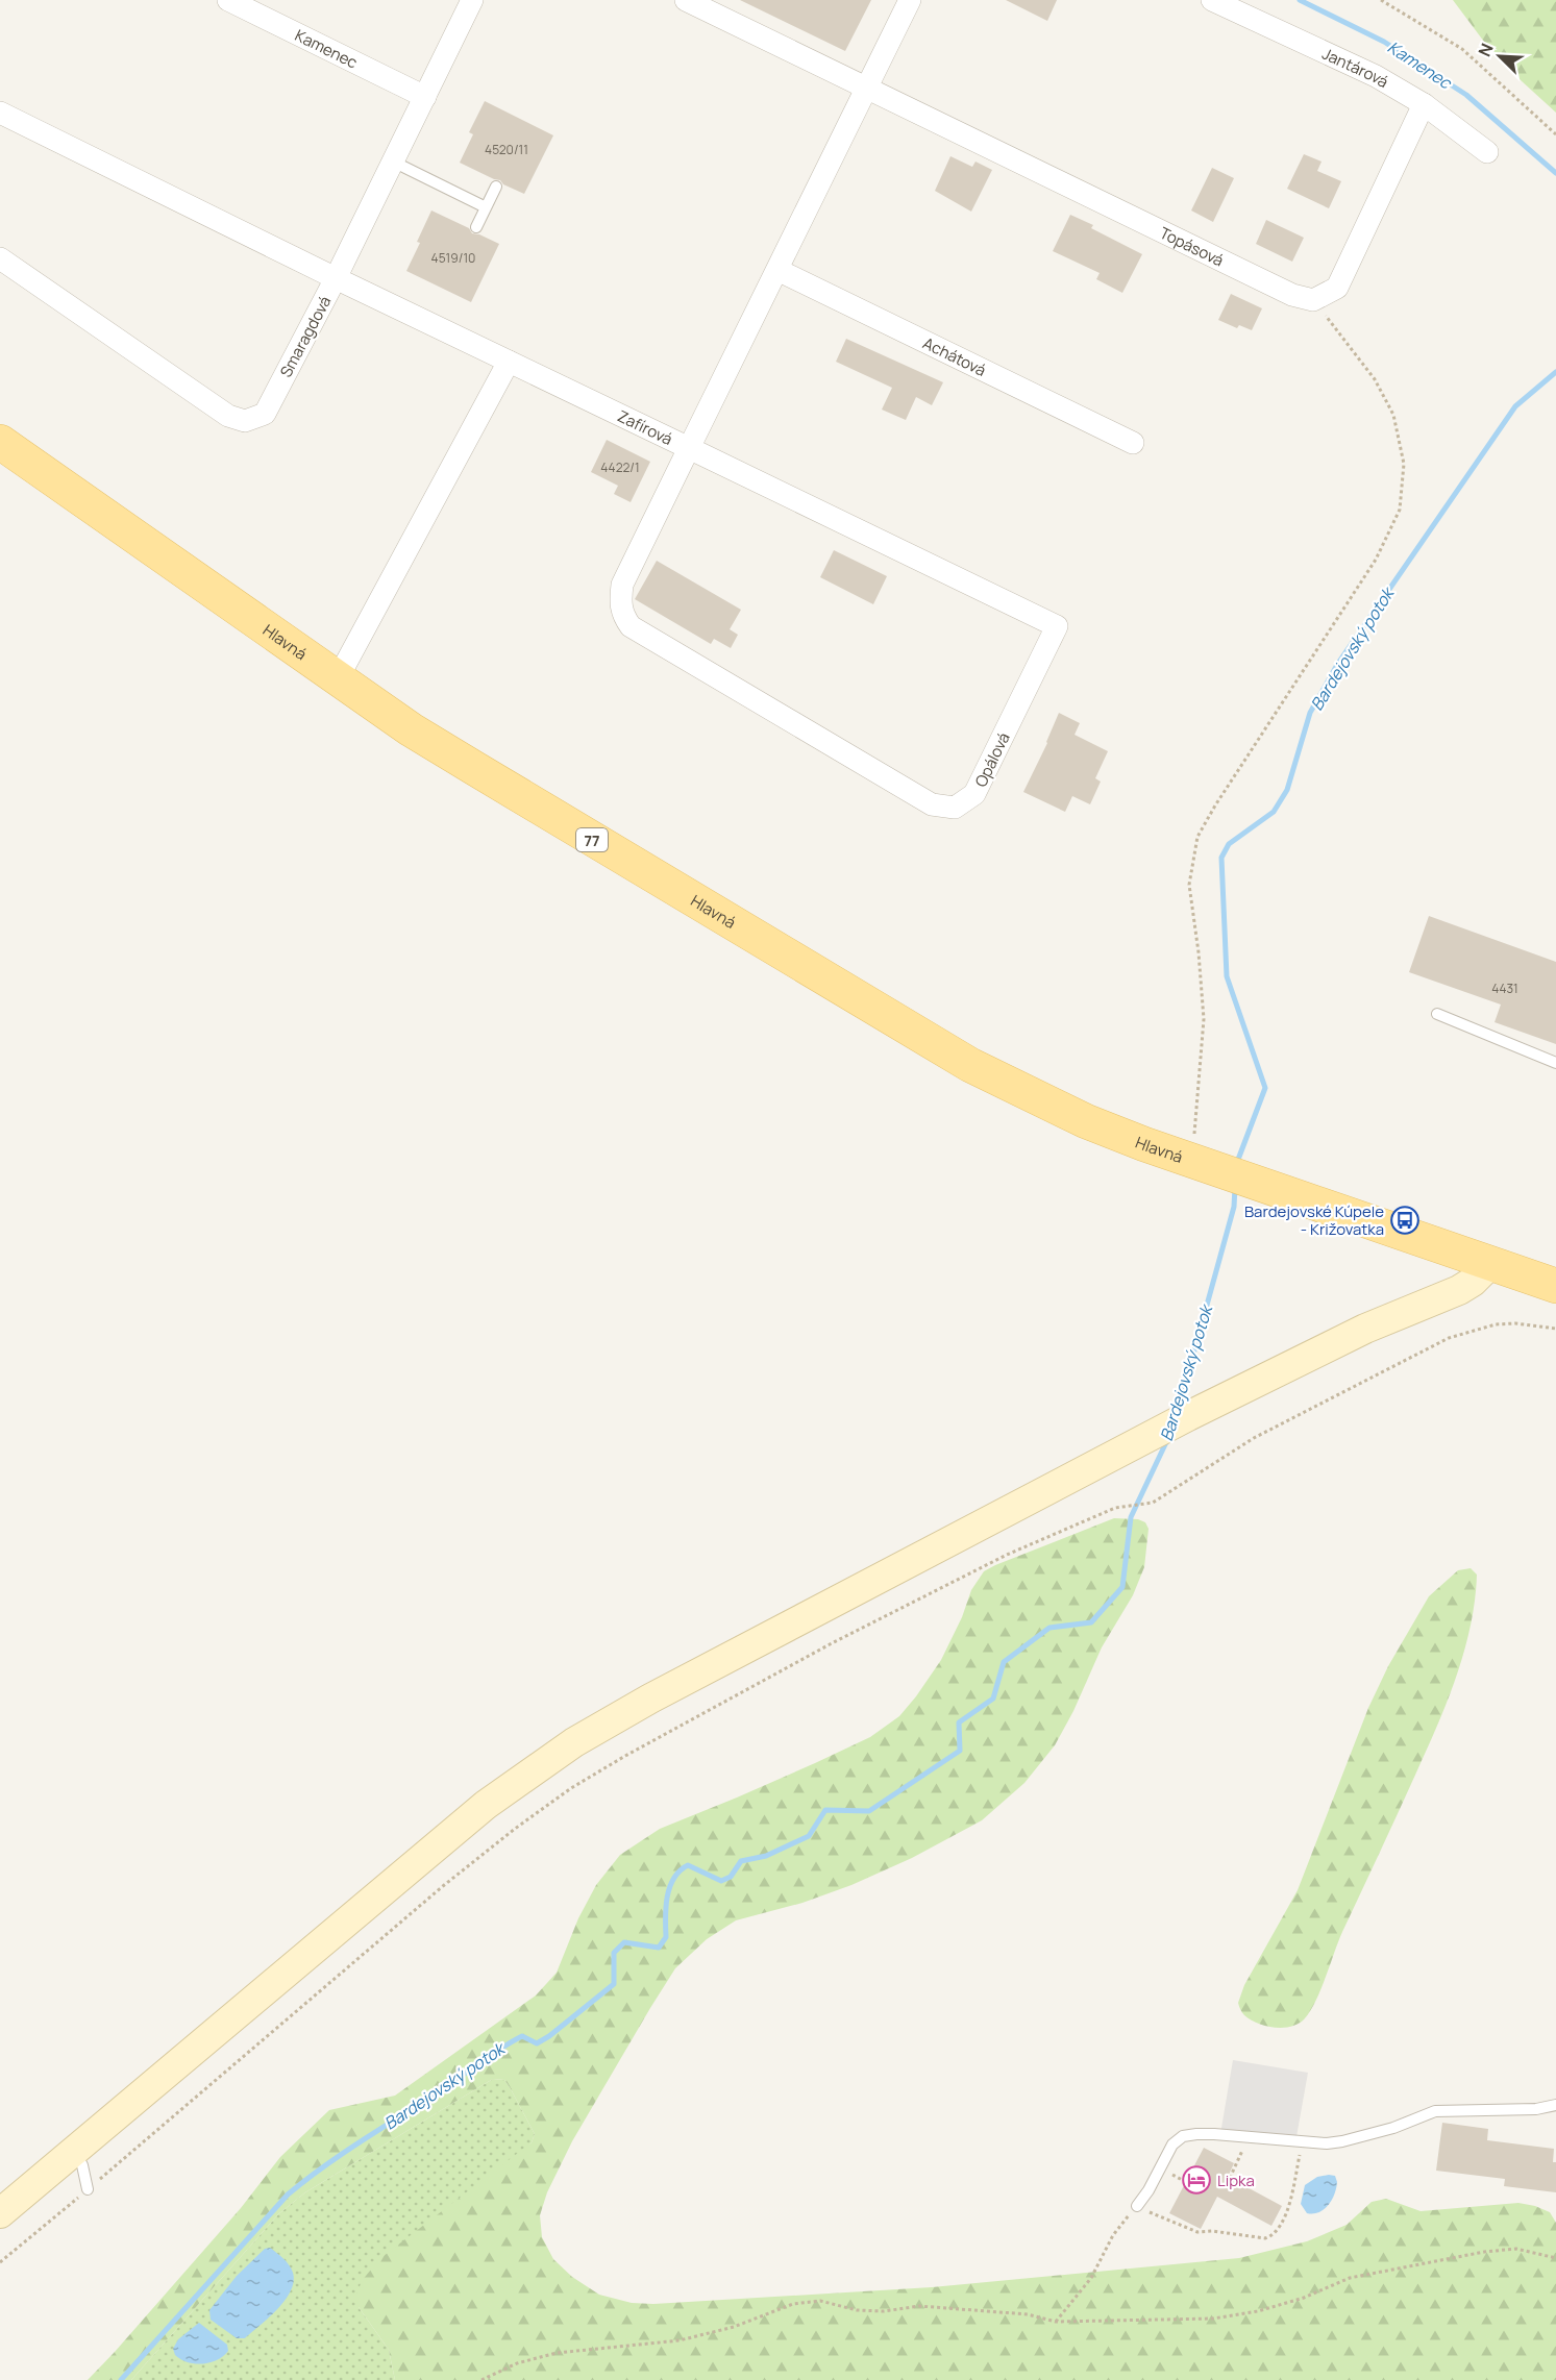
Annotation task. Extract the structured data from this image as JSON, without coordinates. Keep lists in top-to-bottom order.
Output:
{
  "streets": {
    "main road": ["Hlavná", "77"],
    "street": [
      "Kamenec",
      "Jantárová",
      "Topásová",
      "Smaragdová",
      "Achátová",
      "Zafírová",
      "Opálová"
    ]
  },
  "crossings": [
    ["Topásová", "Zafírová"],
    ["Smaragdová", "Zafírová"],
    ["Achátová", "Zafírová"],
    ["Zafírová", "Opálová"],
    ["Hlavná", "77"]
  ],
  "water": ["Kamenec", "Bardejovský potok"],
  "places": {
    "bus stop": ["Bardejovské Kúpele - Križovatka"],
    "hotel": ["Lipka"]
  },
  "house_numbers": [
    "4520/11",
    "4519/10",
    "4422/1",
    "4431"
  ],
  "north": "top left"
}
